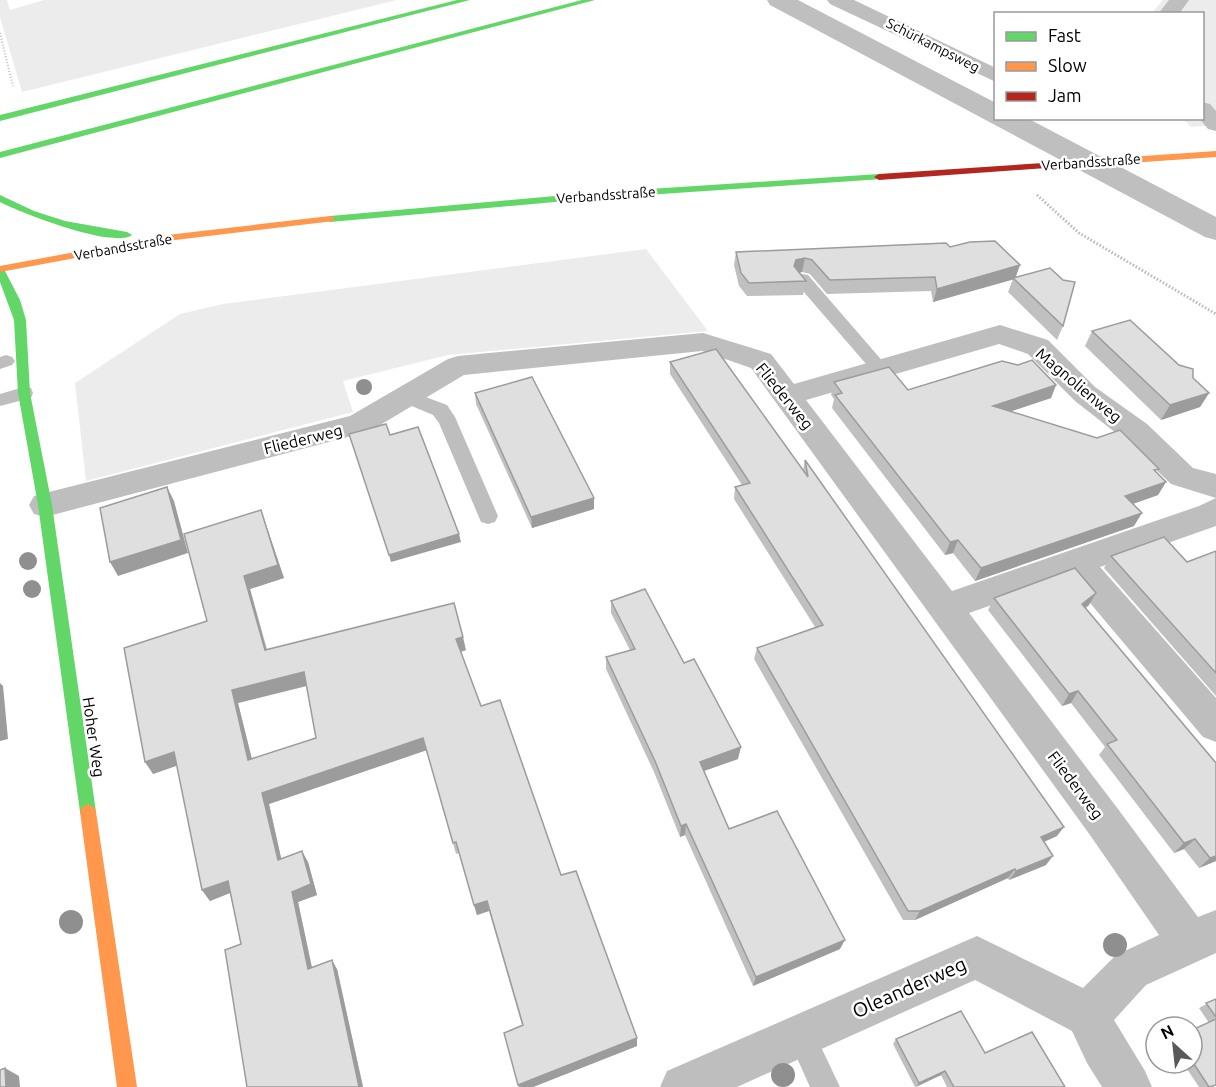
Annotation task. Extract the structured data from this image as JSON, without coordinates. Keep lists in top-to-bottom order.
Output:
{
  "streets": {
    "main road": ["Verbandsstraße", "Hoher Weg"],
    "street": [
      "Schürkampsweg",
      "Magnolienweg",
      "Fliederweg",
      "Oleanderweg"
    ]
  },
  "crossings": [
    ["Verbandsstraße", "Hoher Weg"],
    ["Magnolienweg", "Fliederweg"],
    ["Fliederweg", "Hoher Weg"]
  ],
  "legend": ["Fast", "Slow", "Jam"],
  "north": "top left"
}
